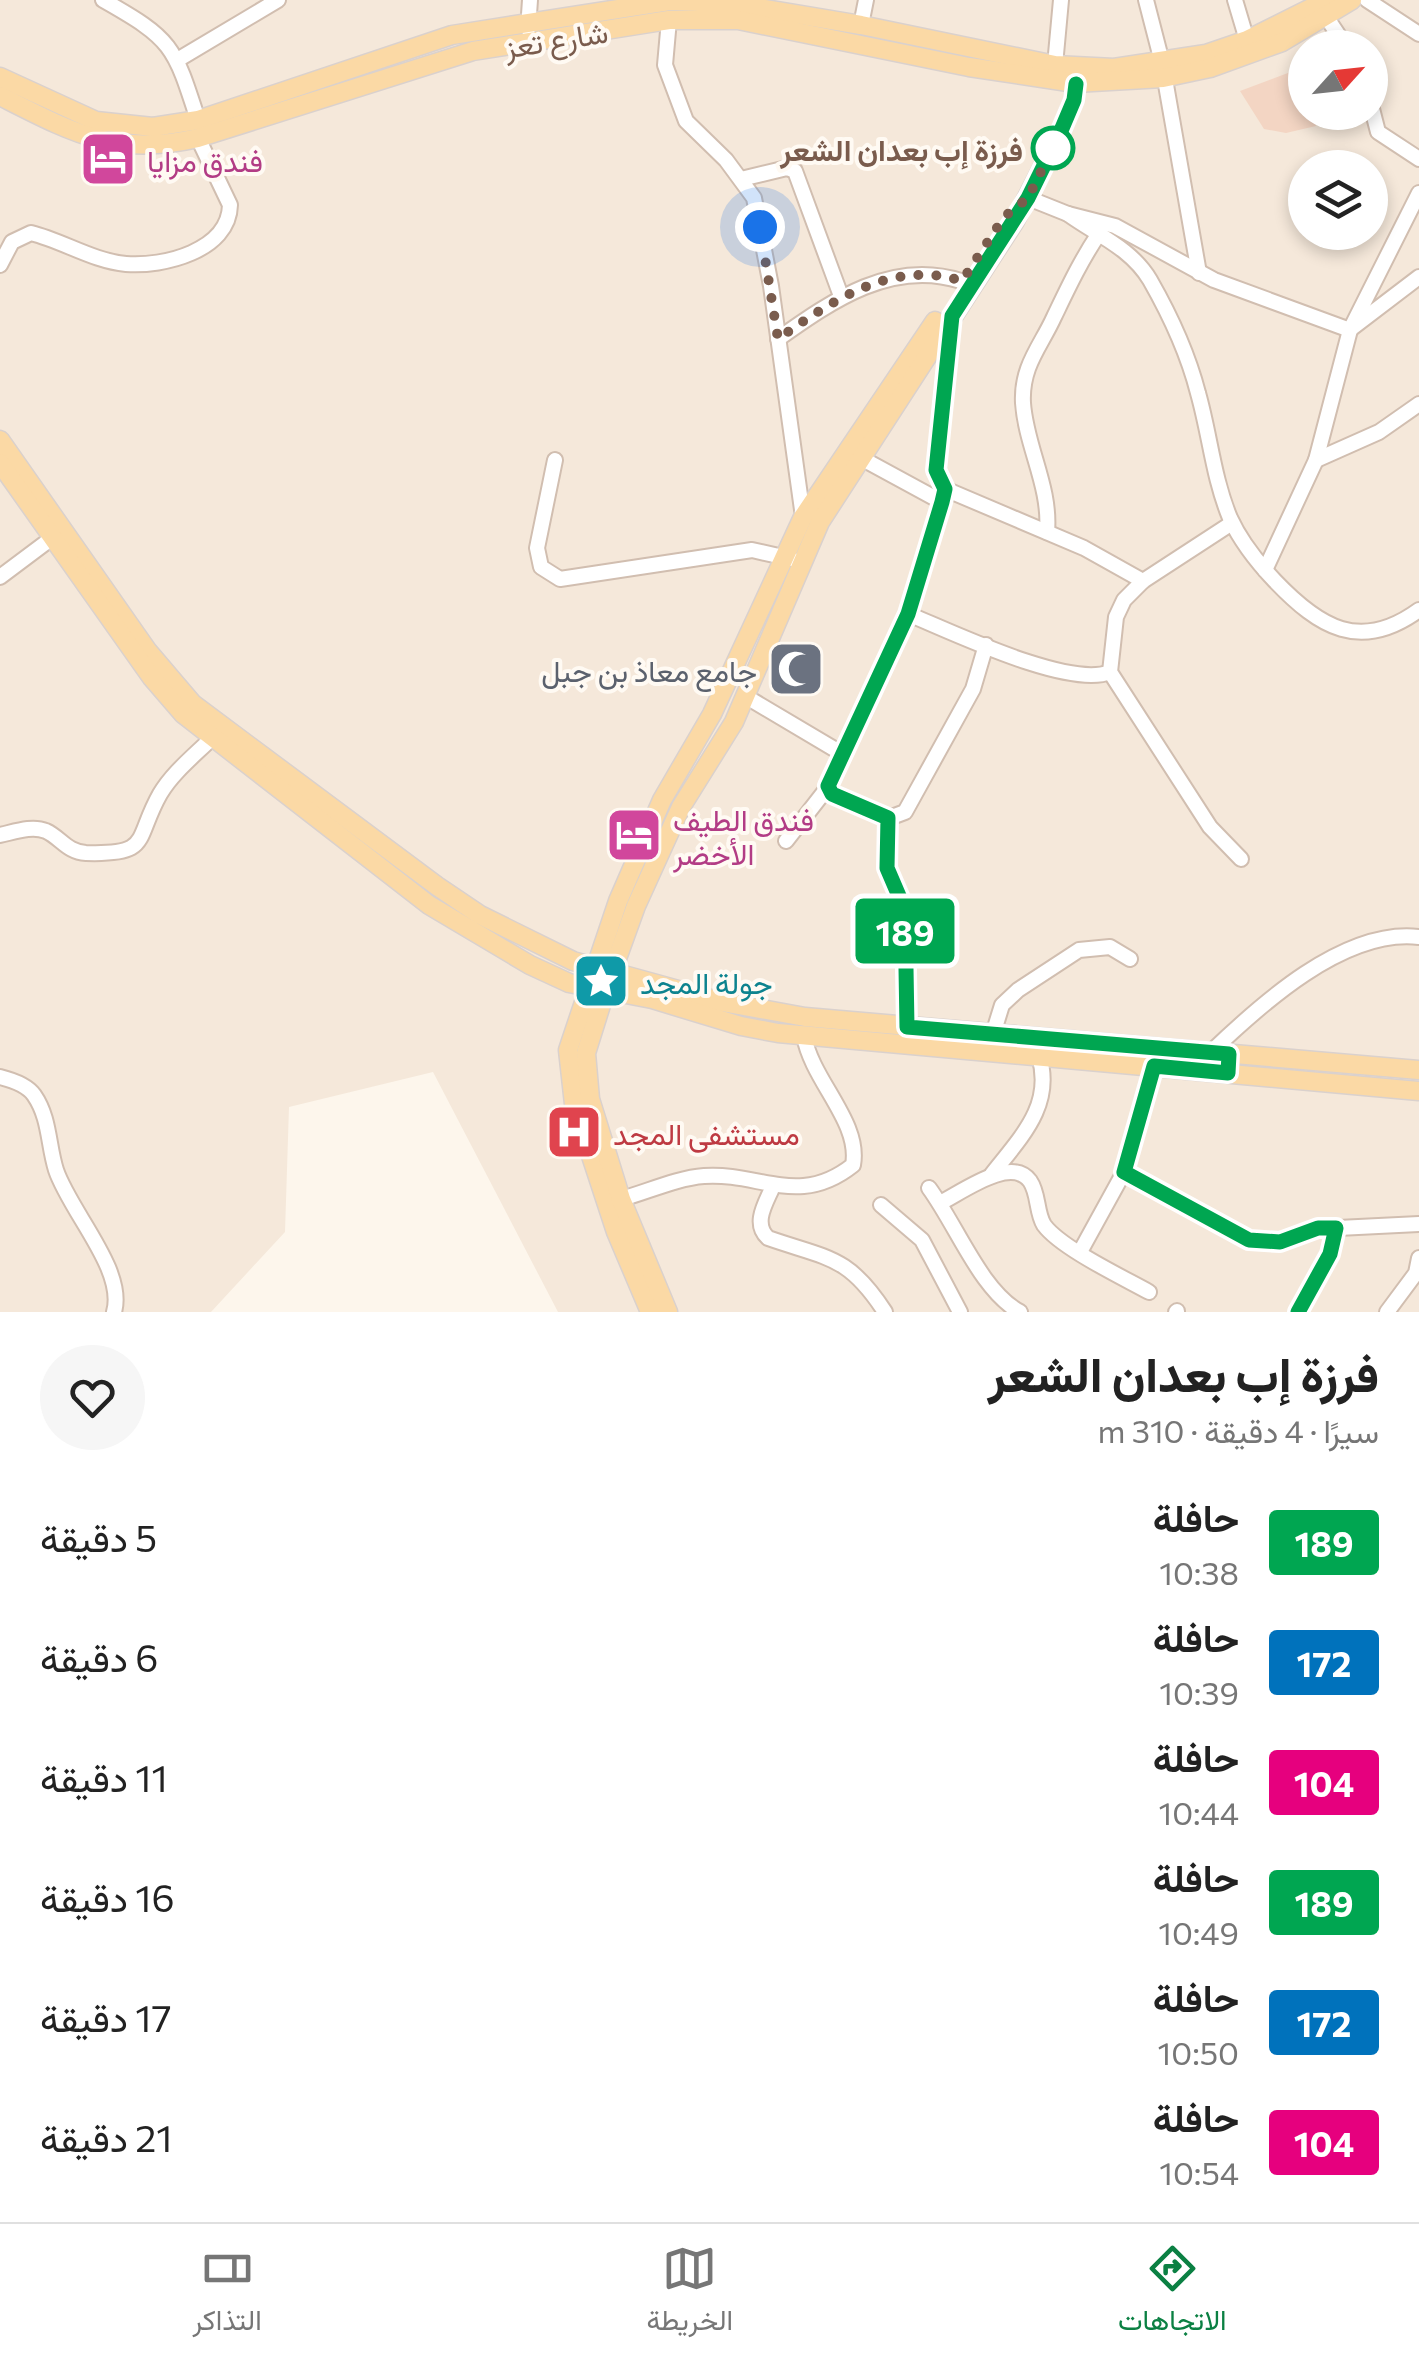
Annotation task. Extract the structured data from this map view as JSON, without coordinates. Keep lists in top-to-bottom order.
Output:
{
  "streets": {
    "main road": ["شارع تعز"]
  },
  "places": {
    "other": ["فرزة إب بعدان الشعر"],
    "hotel": ["فندق مزايا", "فندق الطيف الأخضر"],
    "mosque": ["جامع معاذ بن جبل"],
    "place": ["جولة المجد"],
    "hospital": ["مستشفى المجد"]
  },
  "lines": ["bus line 189"],
  "north": "top right",
  "page": {
    "on_map": "189",
    "heading": ["فرزة إب بعدان الشعر", "سيرًا · 4 دقيقة · 310 m"],
    "list": [
      {
        "mark": "189",
        "name": "حافلة",
        "note": "10:38",
        "value": "5 دقيقة"
      },
      {
        "mark": "172",
        "name": "حافلة",
        "note": "10:39",
        "value": "6 دقيقة"
      },
      {
        "mark": "104",
        "name": "حافلة",
        "note": "10:44",
        "value": "11 دقيقة"
      },
      {
        "mark": "189",
        "name": "حافلة",
        "note": "10:49",
        "value": "16 دقيقة"
      },
      {
        "mark": "172",
        "name": "حافلة",
        "note": "10:50",
        "value": "17 دقيقة"
      },
      {
        "mark": "104",
        "name": "حافلة",
        "note": "10:54",
        "value": "21 دقيقة"
      }
    ],
    "tabs": ["الاتجاهات", "الخريطة", "التذاكر"]
  }
}
